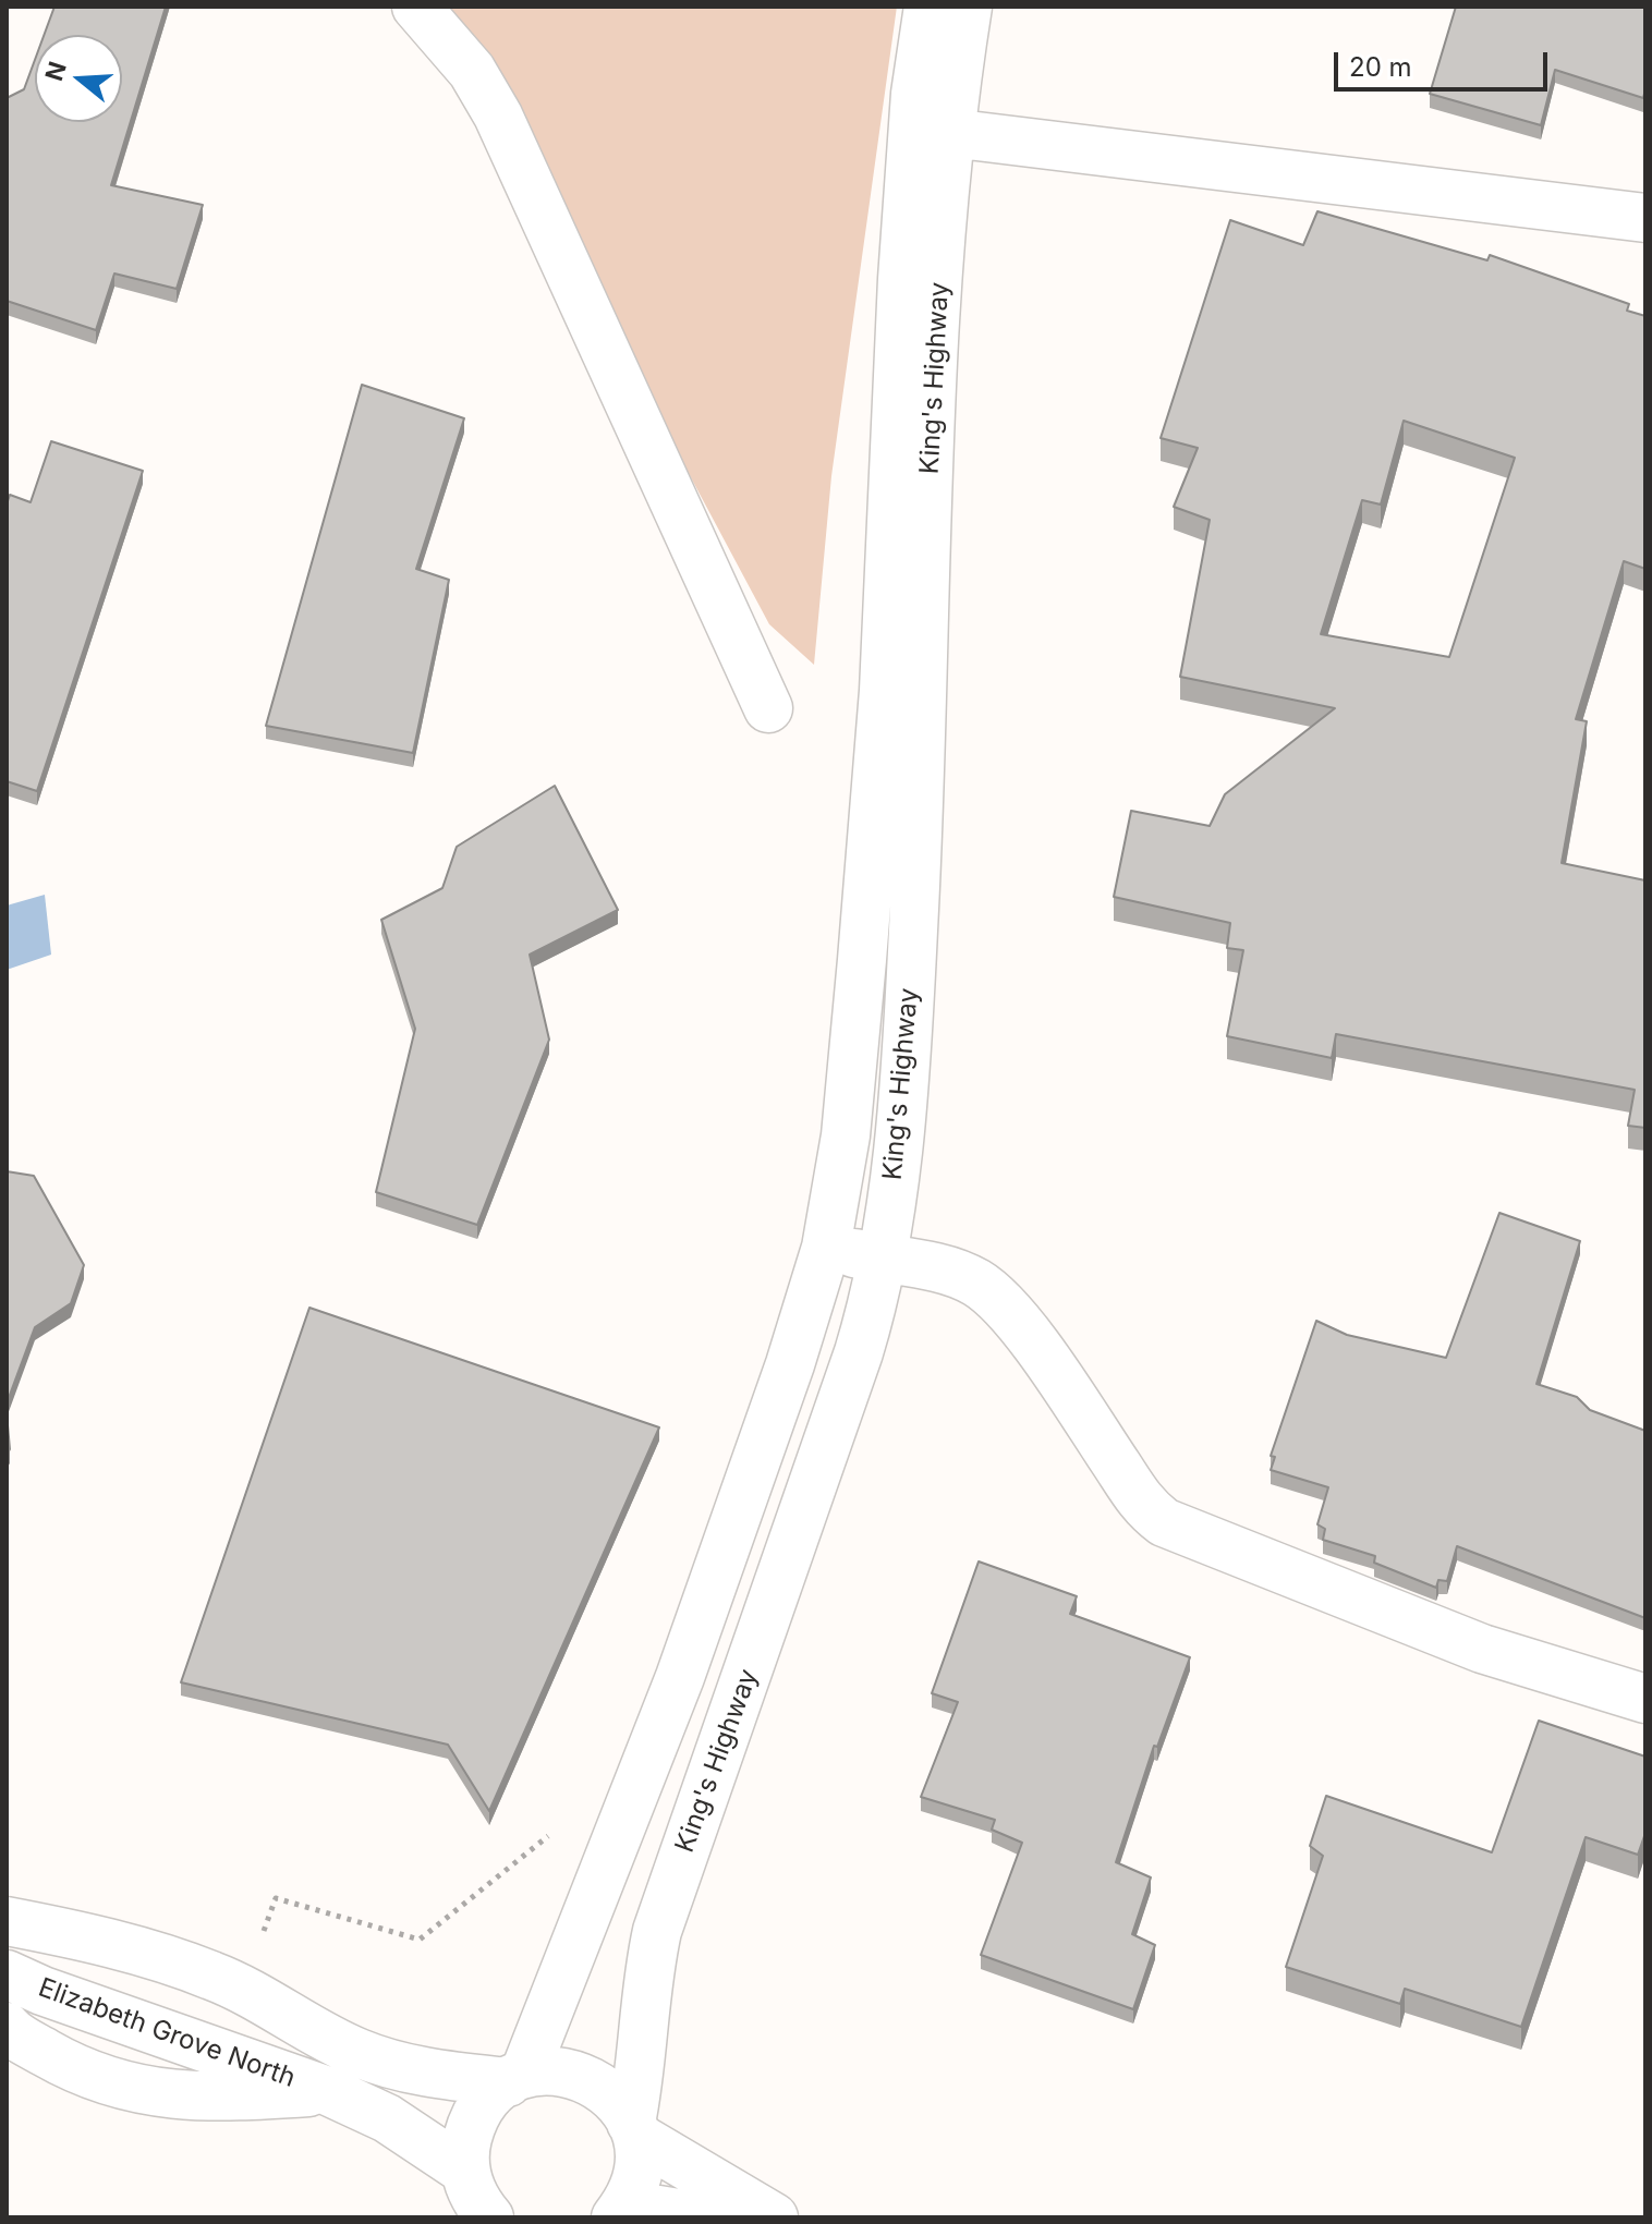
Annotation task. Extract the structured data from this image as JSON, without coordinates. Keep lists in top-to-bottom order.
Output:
{
  "streets": {
    "street": ["King's Highway", "Elizabeth Grove North"]
  },
  "crossings": [
    ["King's Highway", "Elizabeth Grove North"]
  ],
  "scale_bar": "20 m",
  "north": "left"
}
